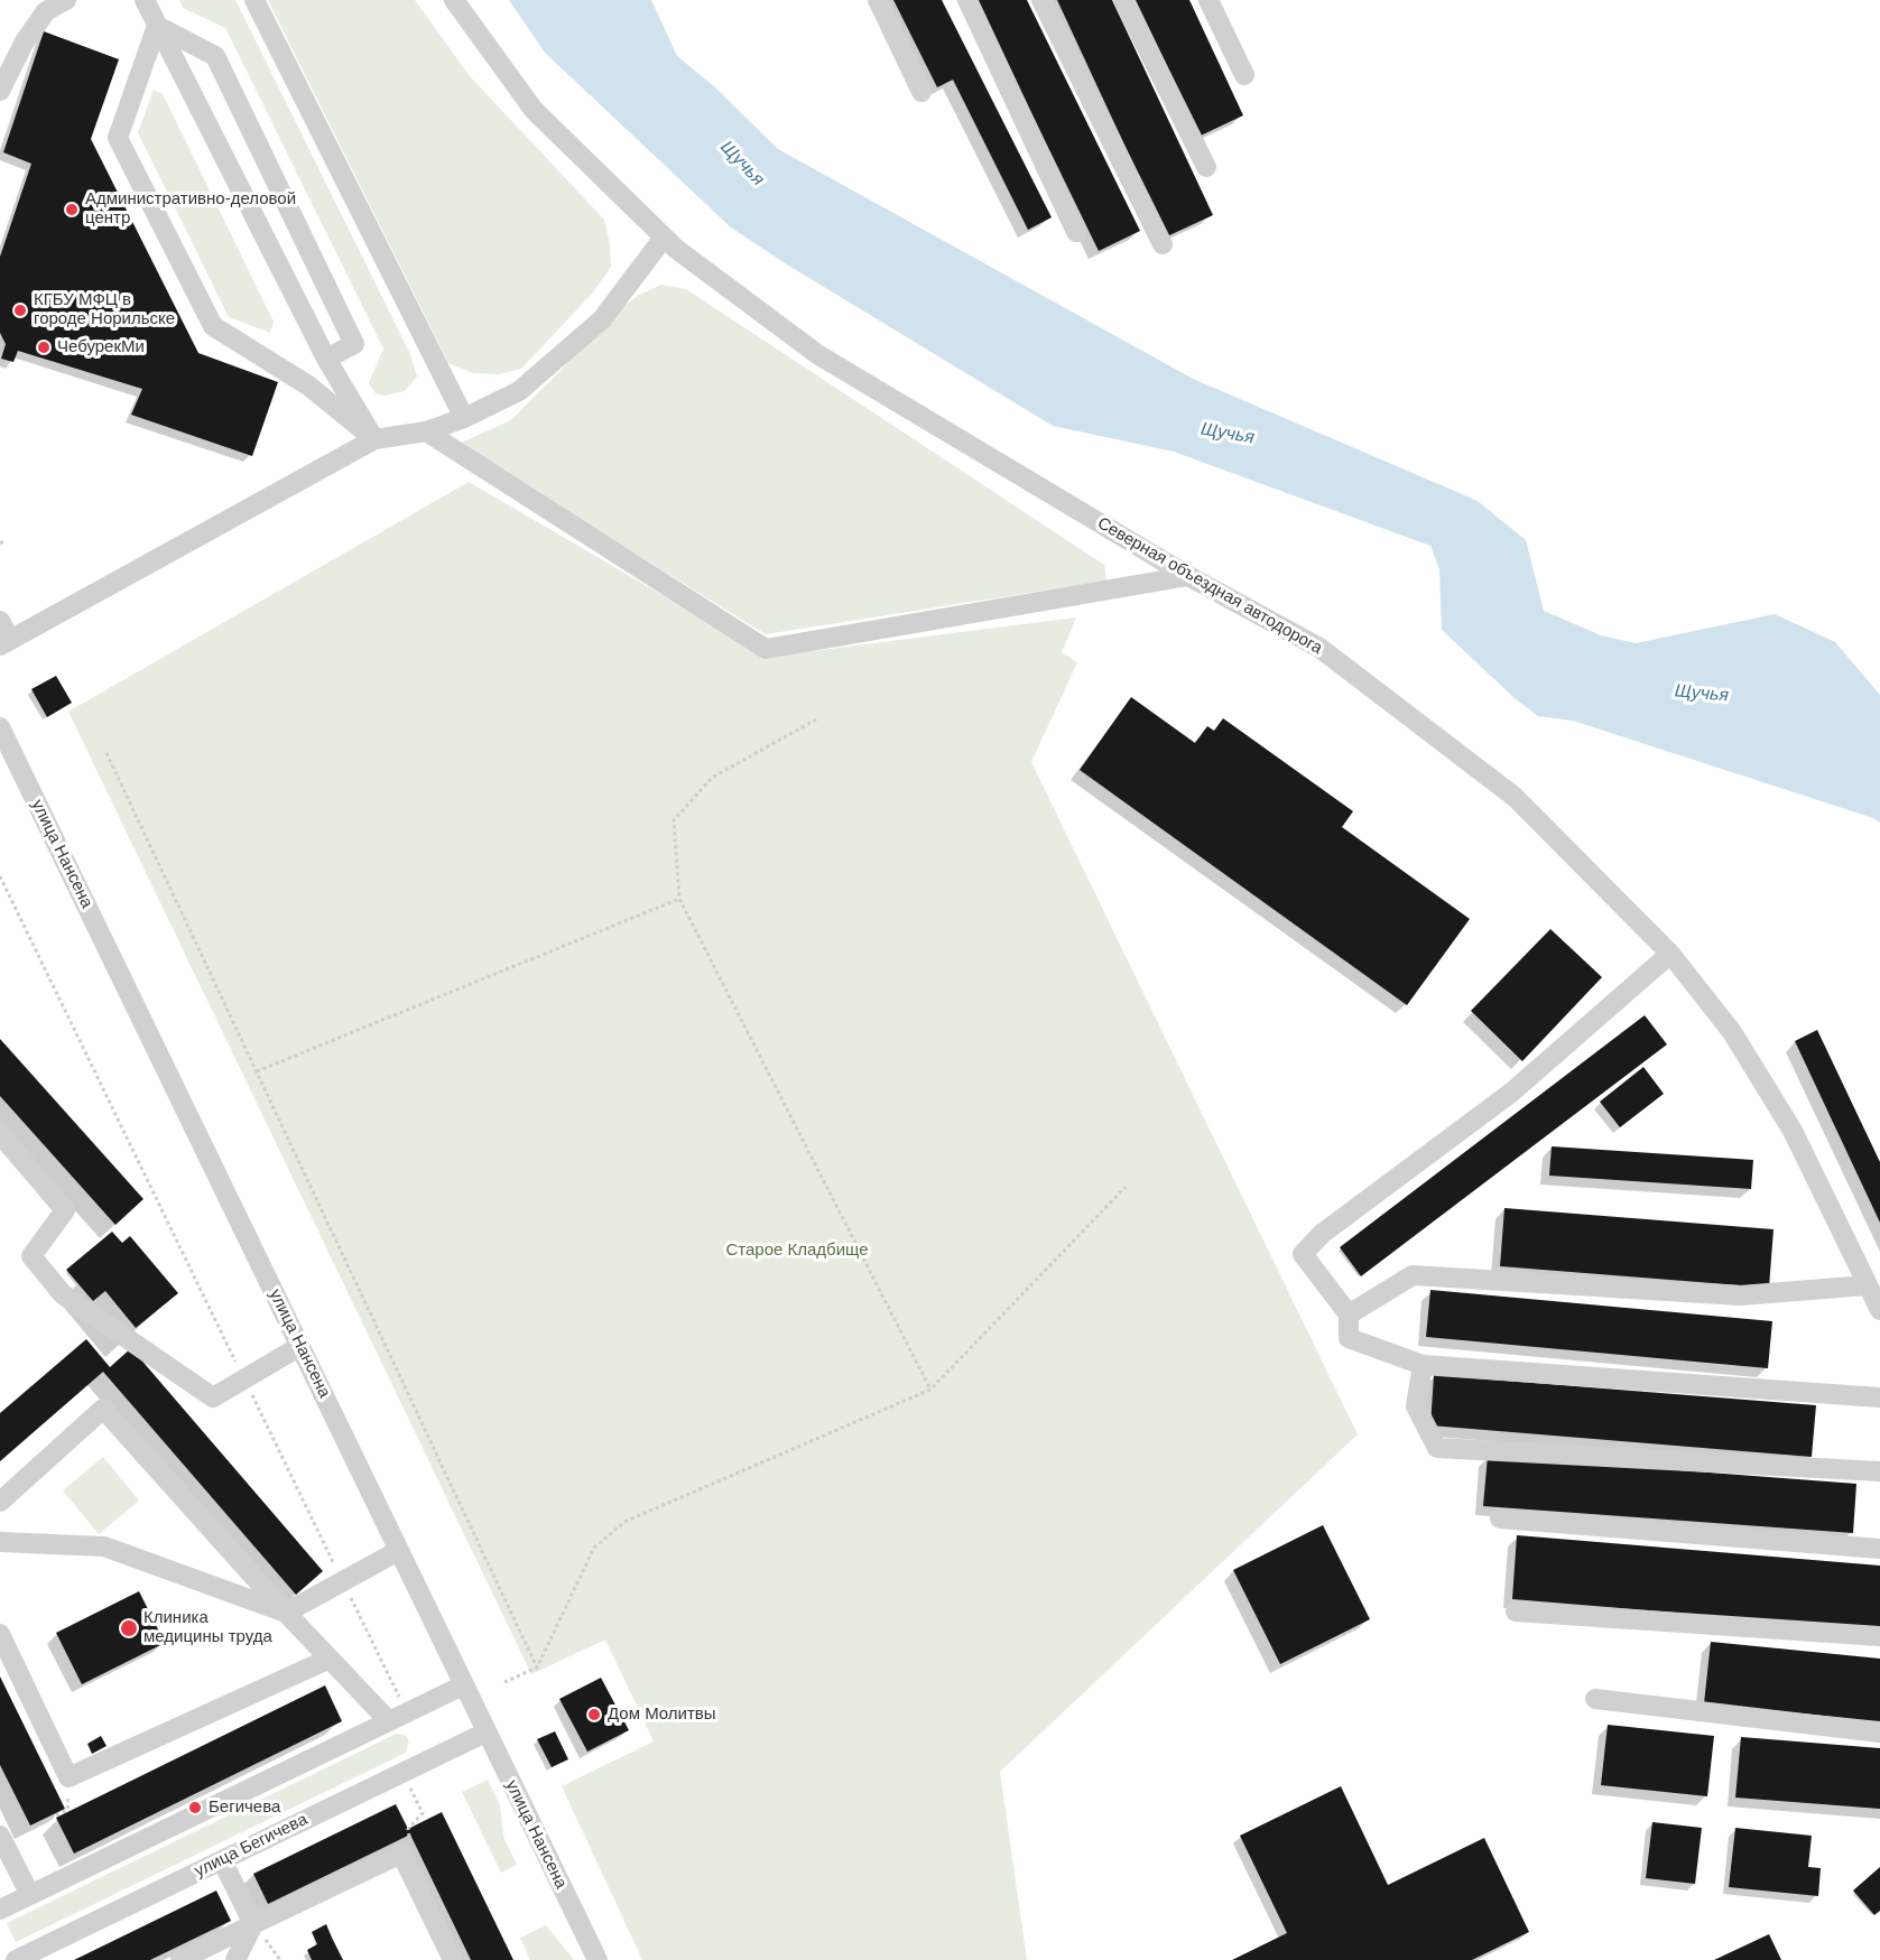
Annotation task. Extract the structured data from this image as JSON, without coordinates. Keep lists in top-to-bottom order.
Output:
{
  "streets": {
    "street": ["Северная объездная автодорога", "улица Нансена", "улица Бегичева"]
  },
  "crossings": [
    ["улица Нансена", "улица Бегичева"]
  ],
  "water": ["Щучья"],
  "parks": ["Старое Кладбище"],
  "places": [
    "Административно-деловой центр",
    "КГБУ МФЦ в городе Норильске",
    "ЧебурекМи",
    "Клиника медицины труда",
    "Дом Молитвы",
    "Бегичева"
  ]
}
